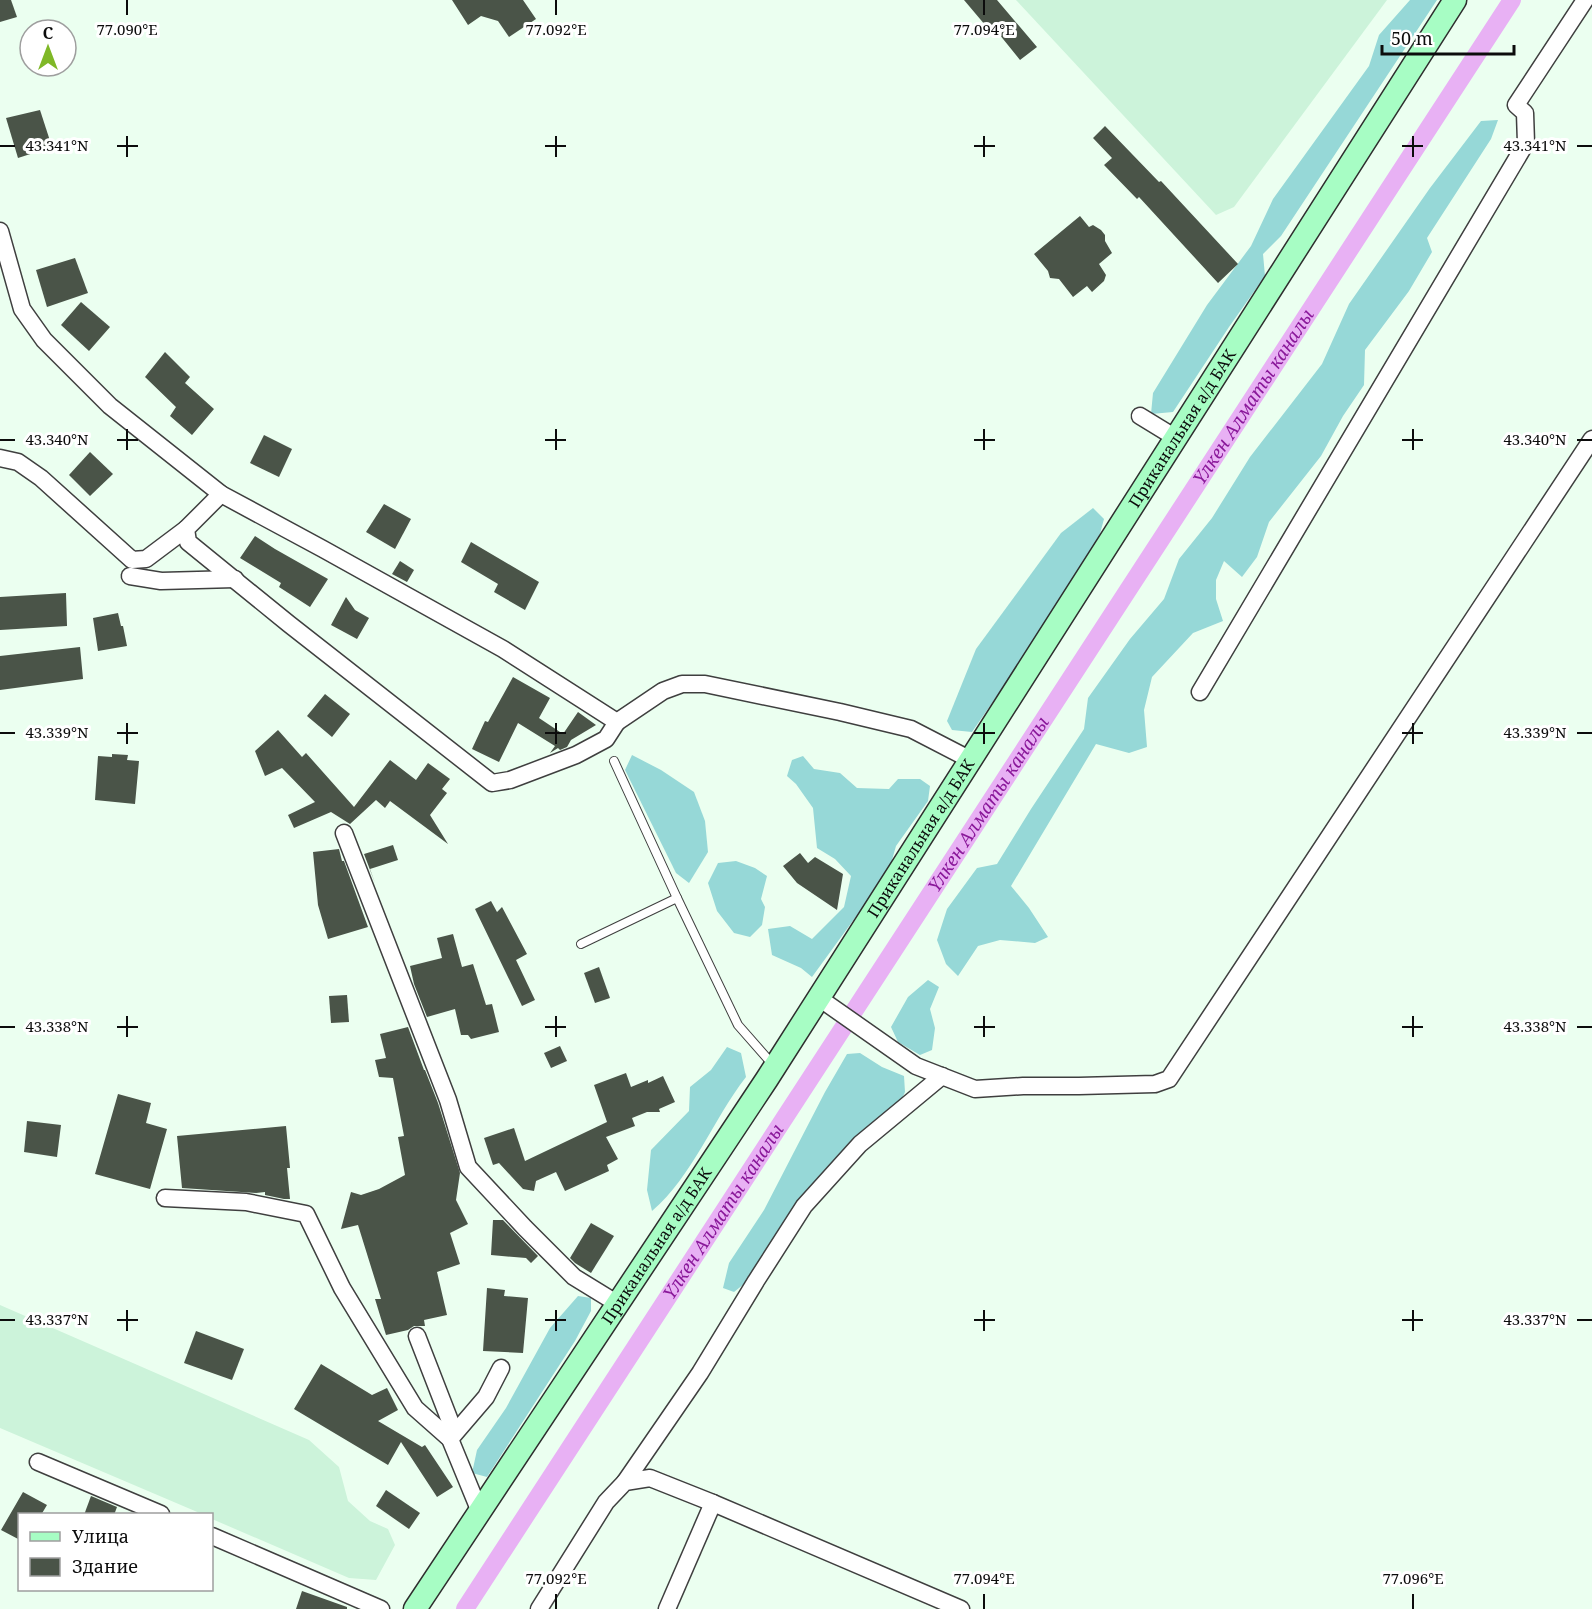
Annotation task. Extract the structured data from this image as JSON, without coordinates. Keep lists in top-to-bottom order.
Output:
{
  "streets": {
    "main road": ["Приканальная а/д БАК"]
  },
  "water": ["Үлкен Алматы каналы"],
  "legend": ["Улица", "Здание"],
  "scale_bar": "50 m",
  "north": "top",
  "coordinates": [
    "77.090°E",
    "77.092°E",
    "77.094°E",
    "43.341°N",
    "43.340°N",
    "43.339°N",
    "43.338°N",
    "43.337°N",
    "77.096°E"
  ]
}
